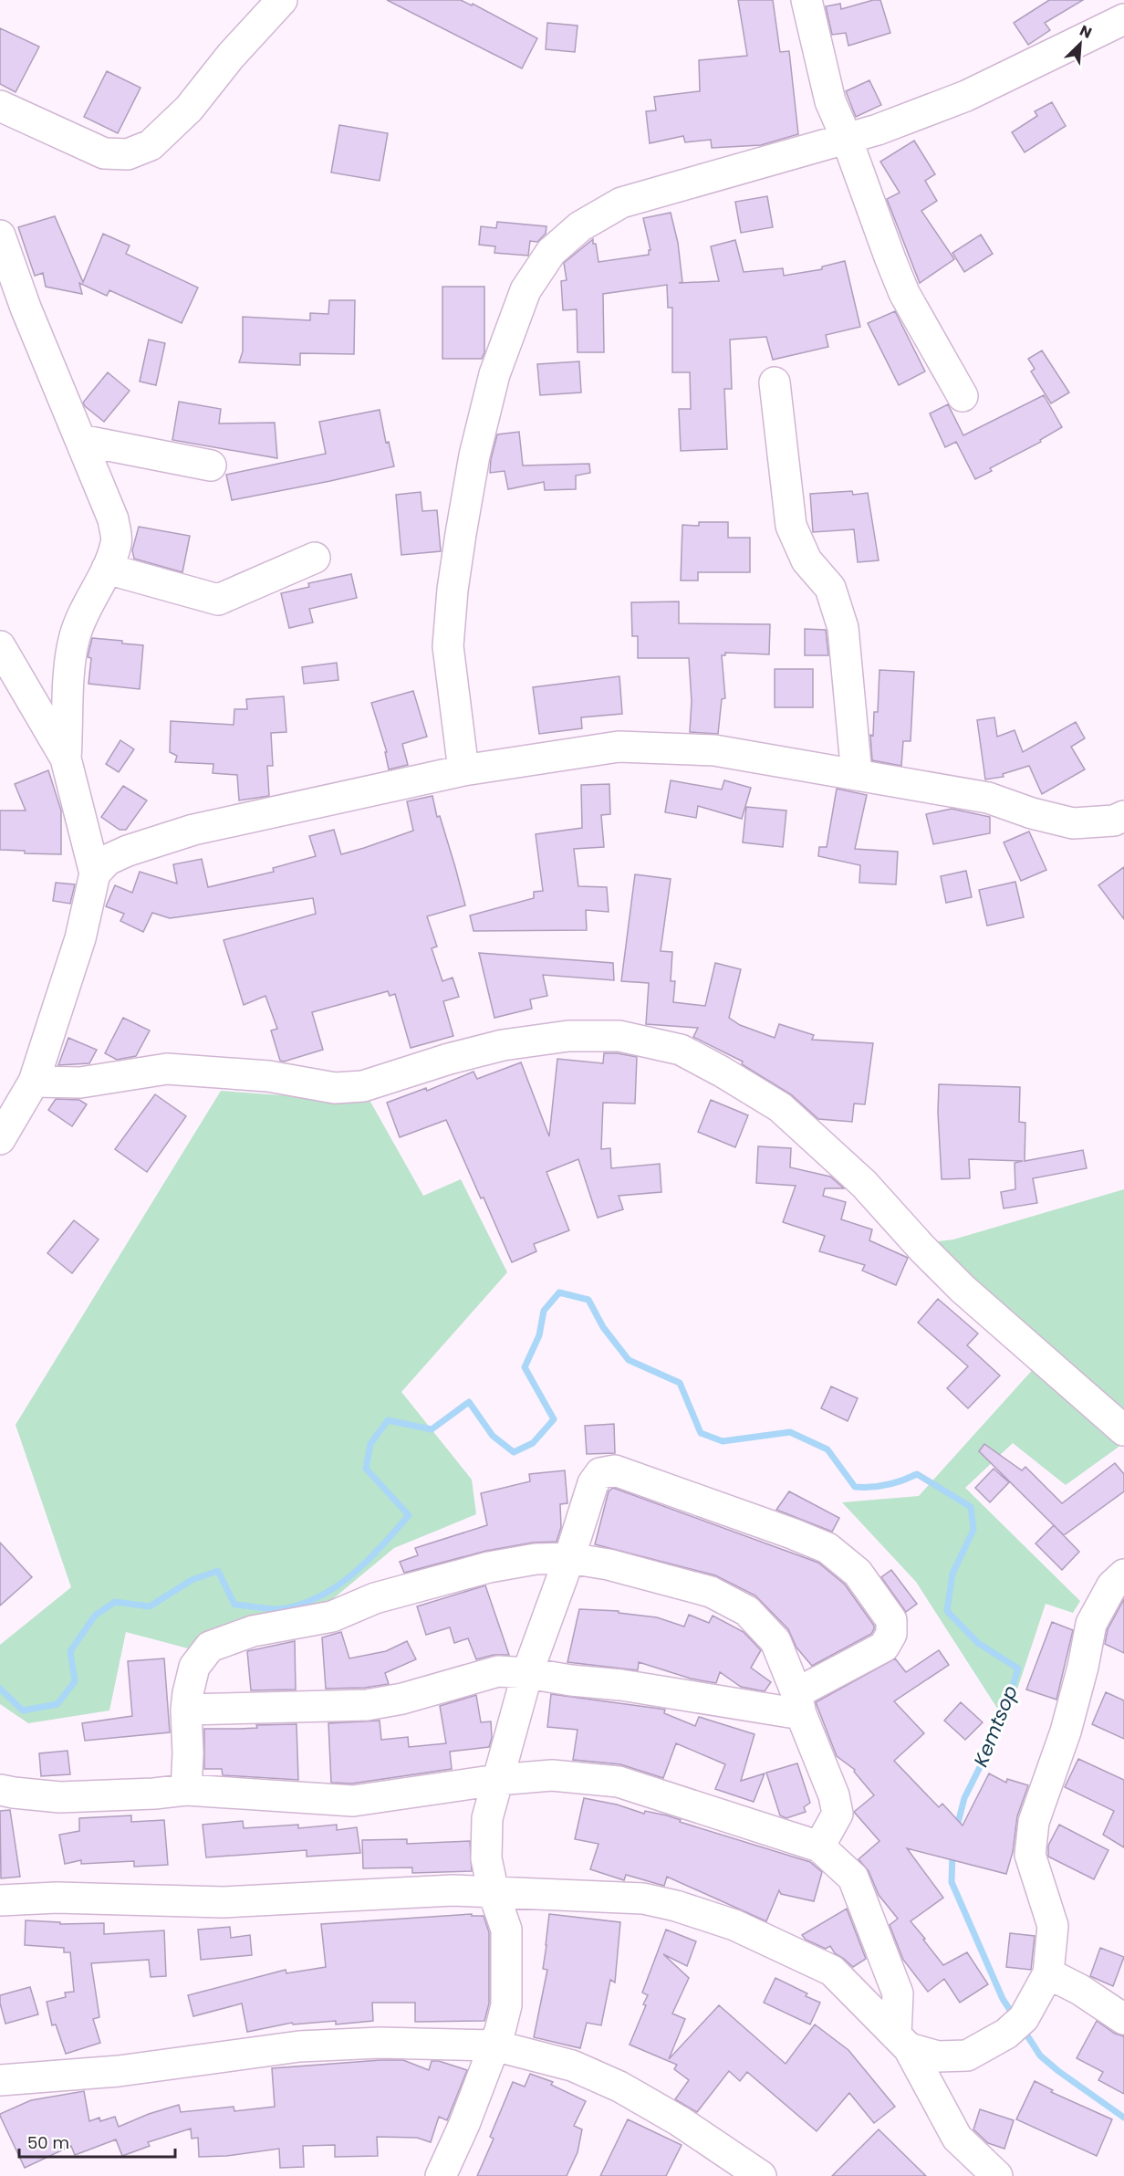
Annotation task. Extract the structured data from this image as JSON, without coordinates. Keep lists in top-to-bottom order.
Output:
{
  "water": ["Kemtsop"],
  "scale_bar": "50 m",
  "north": "top right"
}
